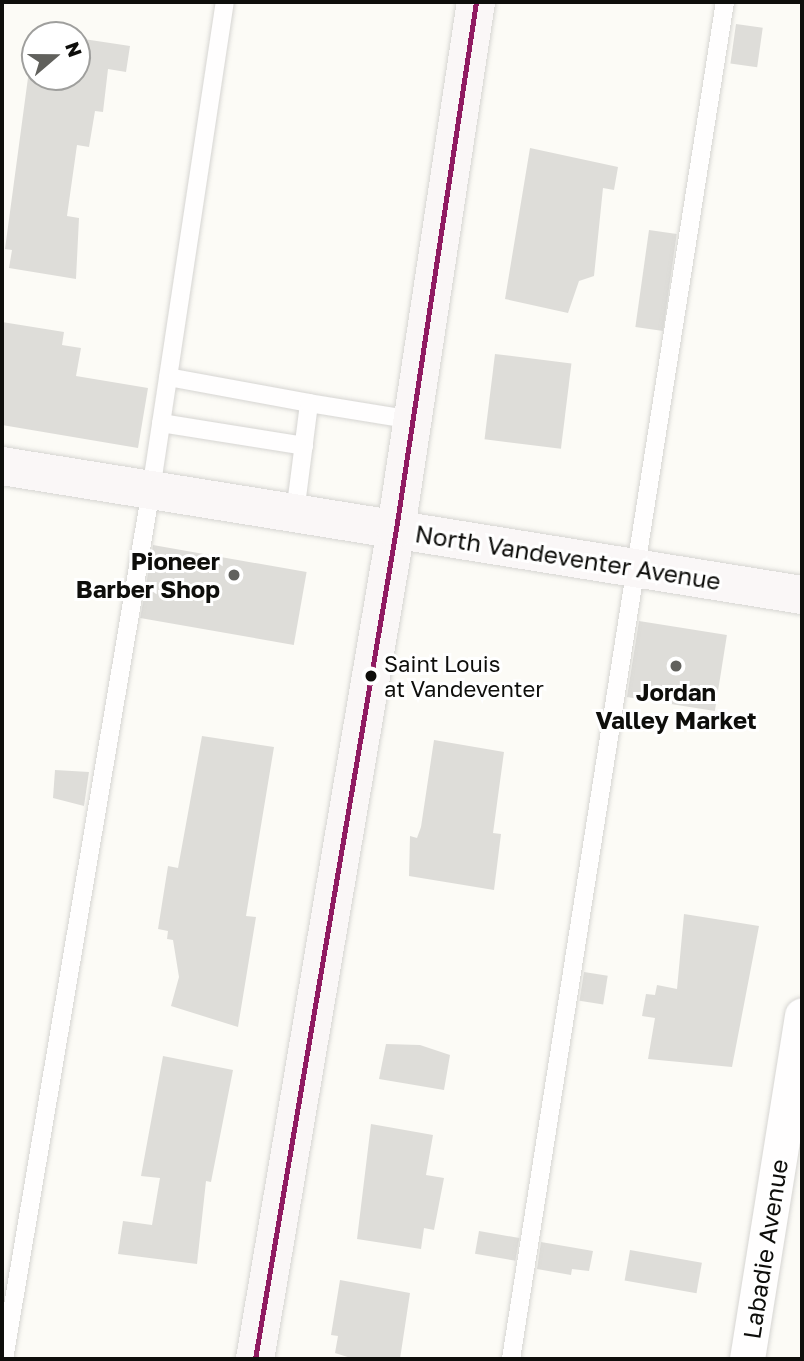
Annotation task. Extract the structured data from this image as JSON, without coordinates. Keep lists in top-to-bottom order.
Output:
{
  "streets": {
    "street": ["North Vandeventer Avenue", "Labadie Avenue"]
  },
  "places": ["Pioneer Barber Shop", "Jordan Valley Market", "Saint Louis at Vandeventer"],
  "north": "right"
}
